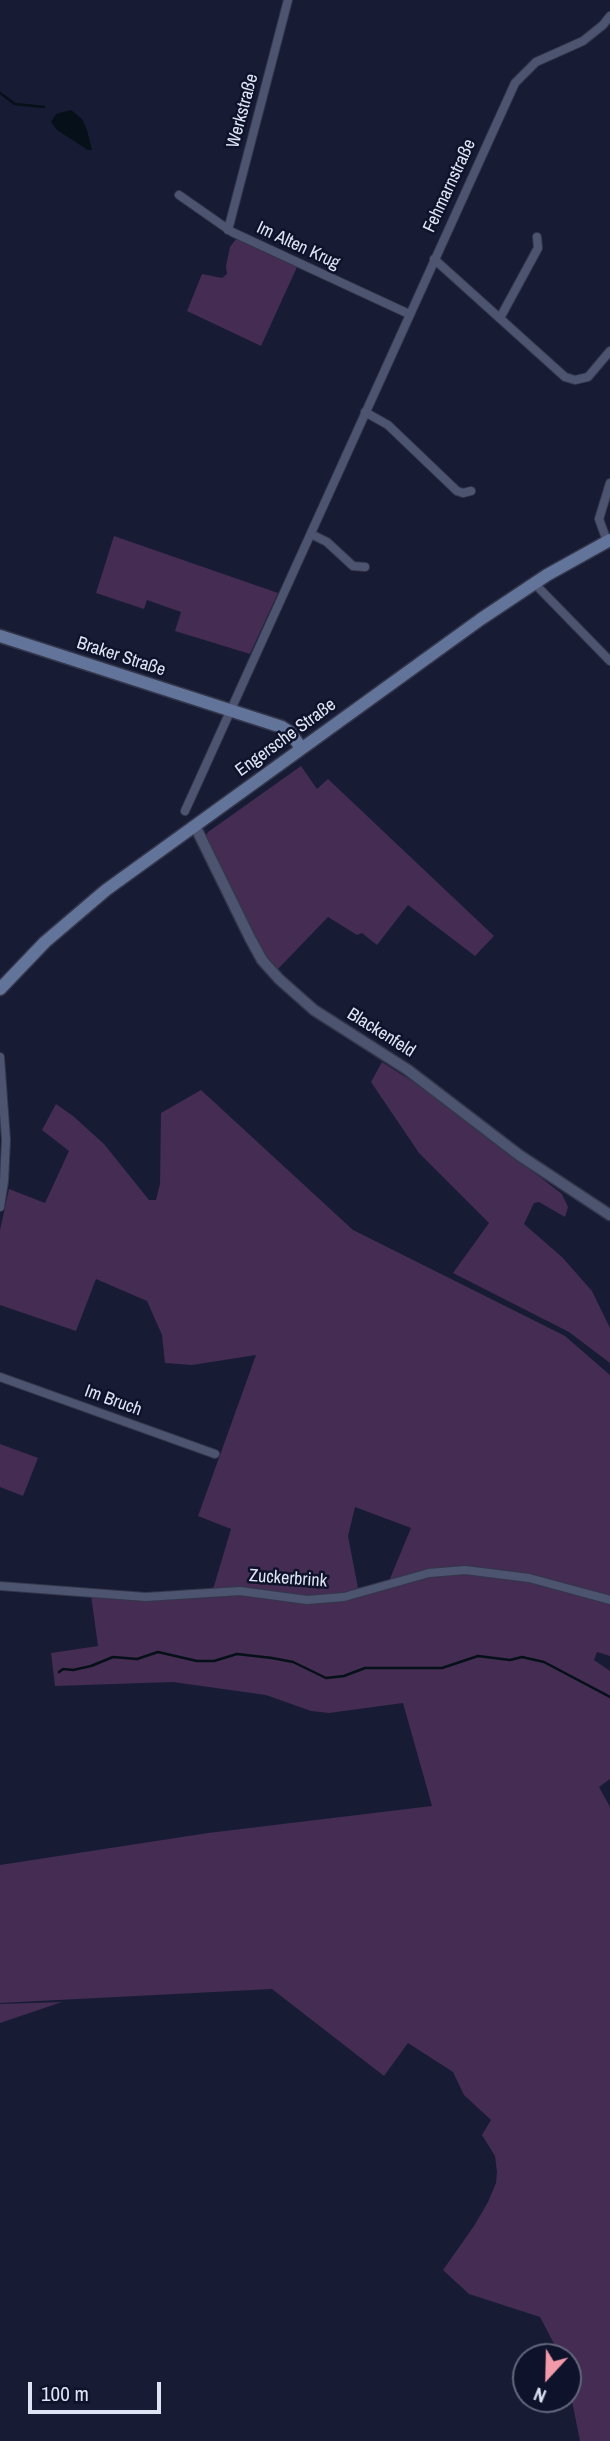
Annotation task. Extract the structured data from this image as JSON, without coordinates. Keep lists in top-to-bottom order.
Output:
{
  "streets": {
    "main road": ["Braker Straße", "Engersche Straße"],
    "street": [
      "Werkstraße",
      "Fehmarnstraße",
      "Im Alten Krug",
      "Blackenfeld",
      "Im Bruch",
      "Zuckerbrink"
    ]
  },
  "crossings": [
    ["Werkstraße", "Im Alten Krug"],
    ["Fehmarnstraße", "Im Alten Krug"],
    ["Fehmarnstraße", "Braker Straße"],
    ["Braker Straße", "Engersche Straße"],
    ["Engersche Straße", "Blackenfeld"]
  ],
  "scale_bar": "100 m",
  "north": "bottom"
}
